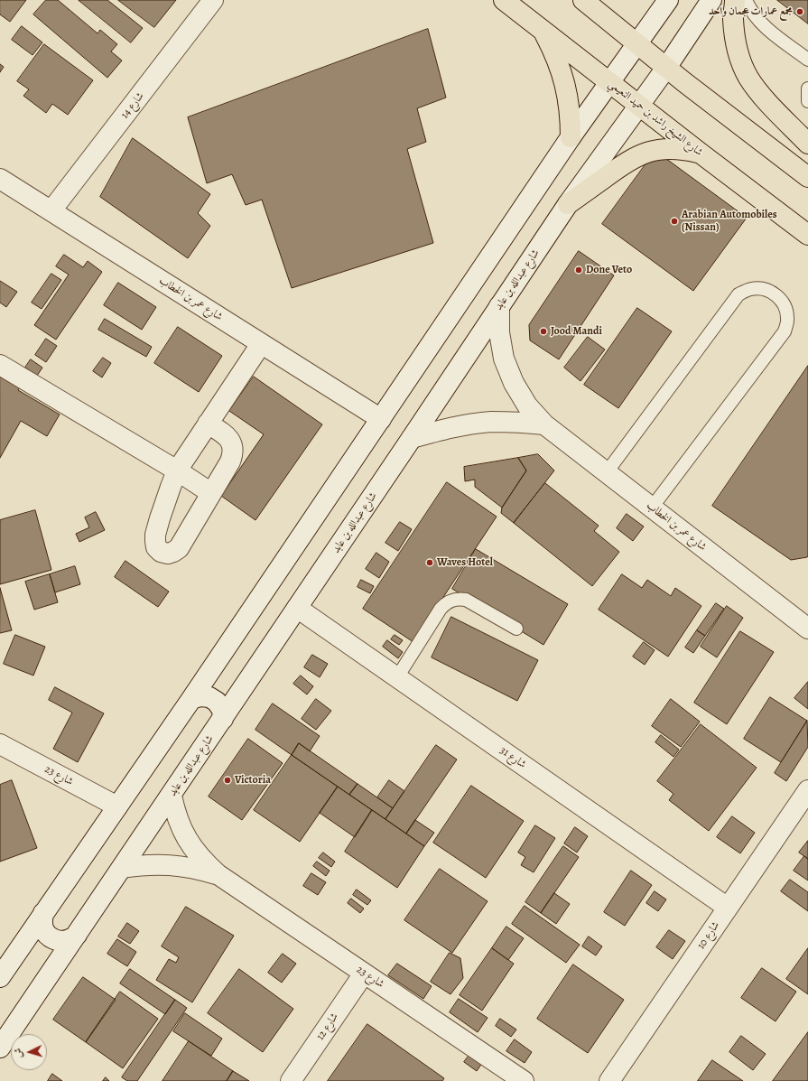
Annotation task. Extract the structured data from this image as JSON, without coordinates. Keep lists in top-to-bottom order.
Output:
{
  "streets": {
    "main road": ["شارع الشيخ راشد بن حميد النعيمي"],
    "street": [
      "شارع 14",
      "شارع عبدالله بن عابد",
      "شارع عمر بن الخطاب",
      "شارع 31",
      "شارع 23",
      "شارع 10",
      "شارع 12"
    ]
  },
  "crossings": [
    ["شارع 14", "شارع عمر بن الخطاب"],
    ["شارع الشيخ راشد بن حميد النعيمي", "شارع عبدالله بن عابد"],
    ["شارع عبدالله بن عابد", "شارع عمر بن الخطاب"],
    ["شارع عبدالله بن عابد", "شارع 31"],
    ["شارع عبدالله بن عابد", "شارع 23"],
    ["شارع 31", "شارع 10"],
    ["شارع 23", "شارع 12"]
  ],
  "places": [
    "مجمع عمارات عجمان واحد",
    "Arabian Automobiles (Nissan)",
    "Done Veto",
    "Jood Mandi",
    "Waves Hotel",
    "Victoria"
  ],
  "north": "left"
}
